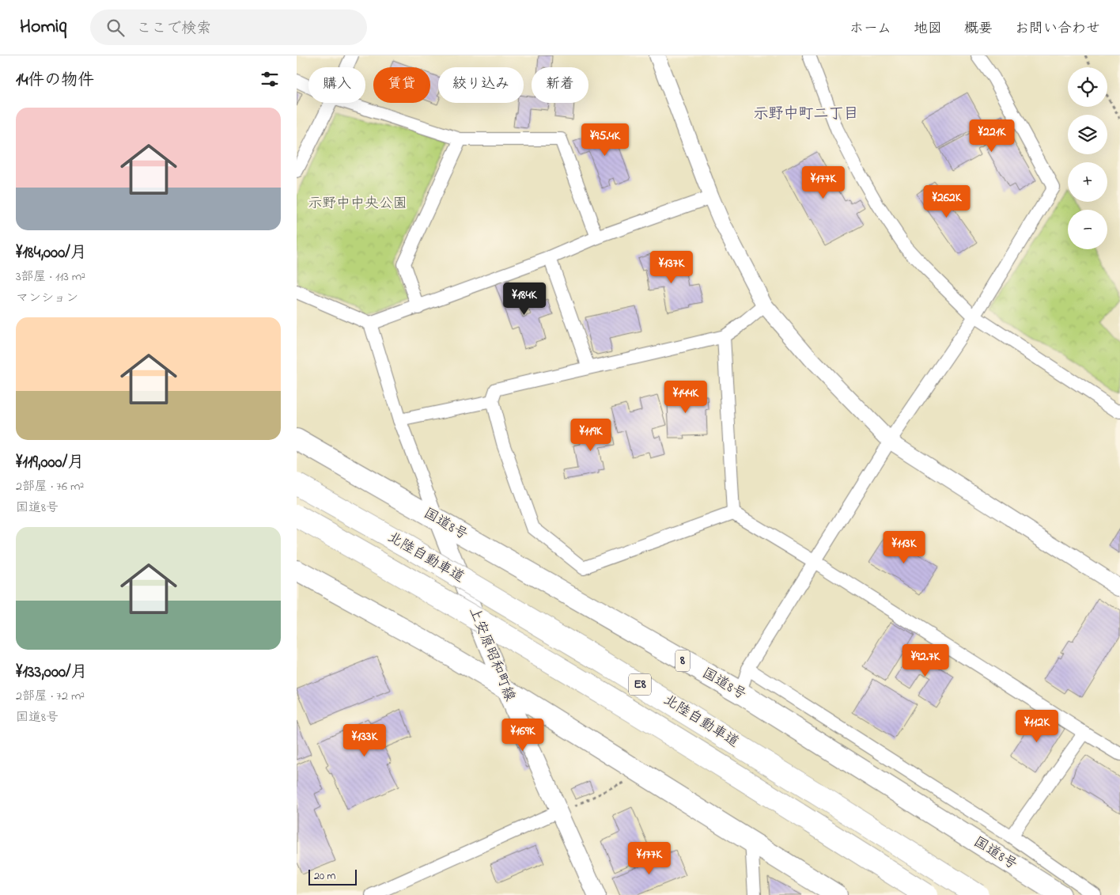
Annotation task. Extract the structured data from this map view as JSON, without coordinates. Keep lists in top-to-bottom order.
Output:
{
  "streets": {
    "highway": [
      "国道8号",
      "北陸自動車道",
      "8",
      "E8"
    ],
    "main road": ["上安原昭和町線"]
  },
  "crossings": [
    ["国道8号", "上安原昭和町線"]
  ],
  "districts": ["示野中町二丁目"],
  "parks": ["示野中中央公園"],
  "scale_bar": "20 m",
  "page": {
    "header": "Homiq",
    "search": "ここで検索",
    "nav": [
      "ホーム",
      "地図",
      "概要",
      "お問い合わせ"
    ],
    "heading": "14件の物件",
    "map_buttons": ["+", "−"],
    "chip": [
      "購入",
      "賃貸",
      "絞り込み",
      "新着"
    ],
    "list": [
      {
        "name": "¥184,000/月",
        "note": "3部屋 · 113 m² · マンション"
      },
      {
        "name": "¥119,000/月",
        "note": "2部屋 · 76 m² · 国道8号"
      },
      {
        "name": "¥133,000/月",
        "note": "2部屋 · 72 m² · 国道8号"
      }
    ],
    "price": [
      "¥221K",
      "¥95.4K",
      "¥177K",
      "¥262K",
      "¥137K",
      "¥184K",
      "¥144K",
      "¥119K",
      "¥113K",
      "¥92.7K",
      "¥112K",
      "¥169K",
      "¥133K",
      "¥177K"
    ],
    "scale": "20 m"
  }
}
